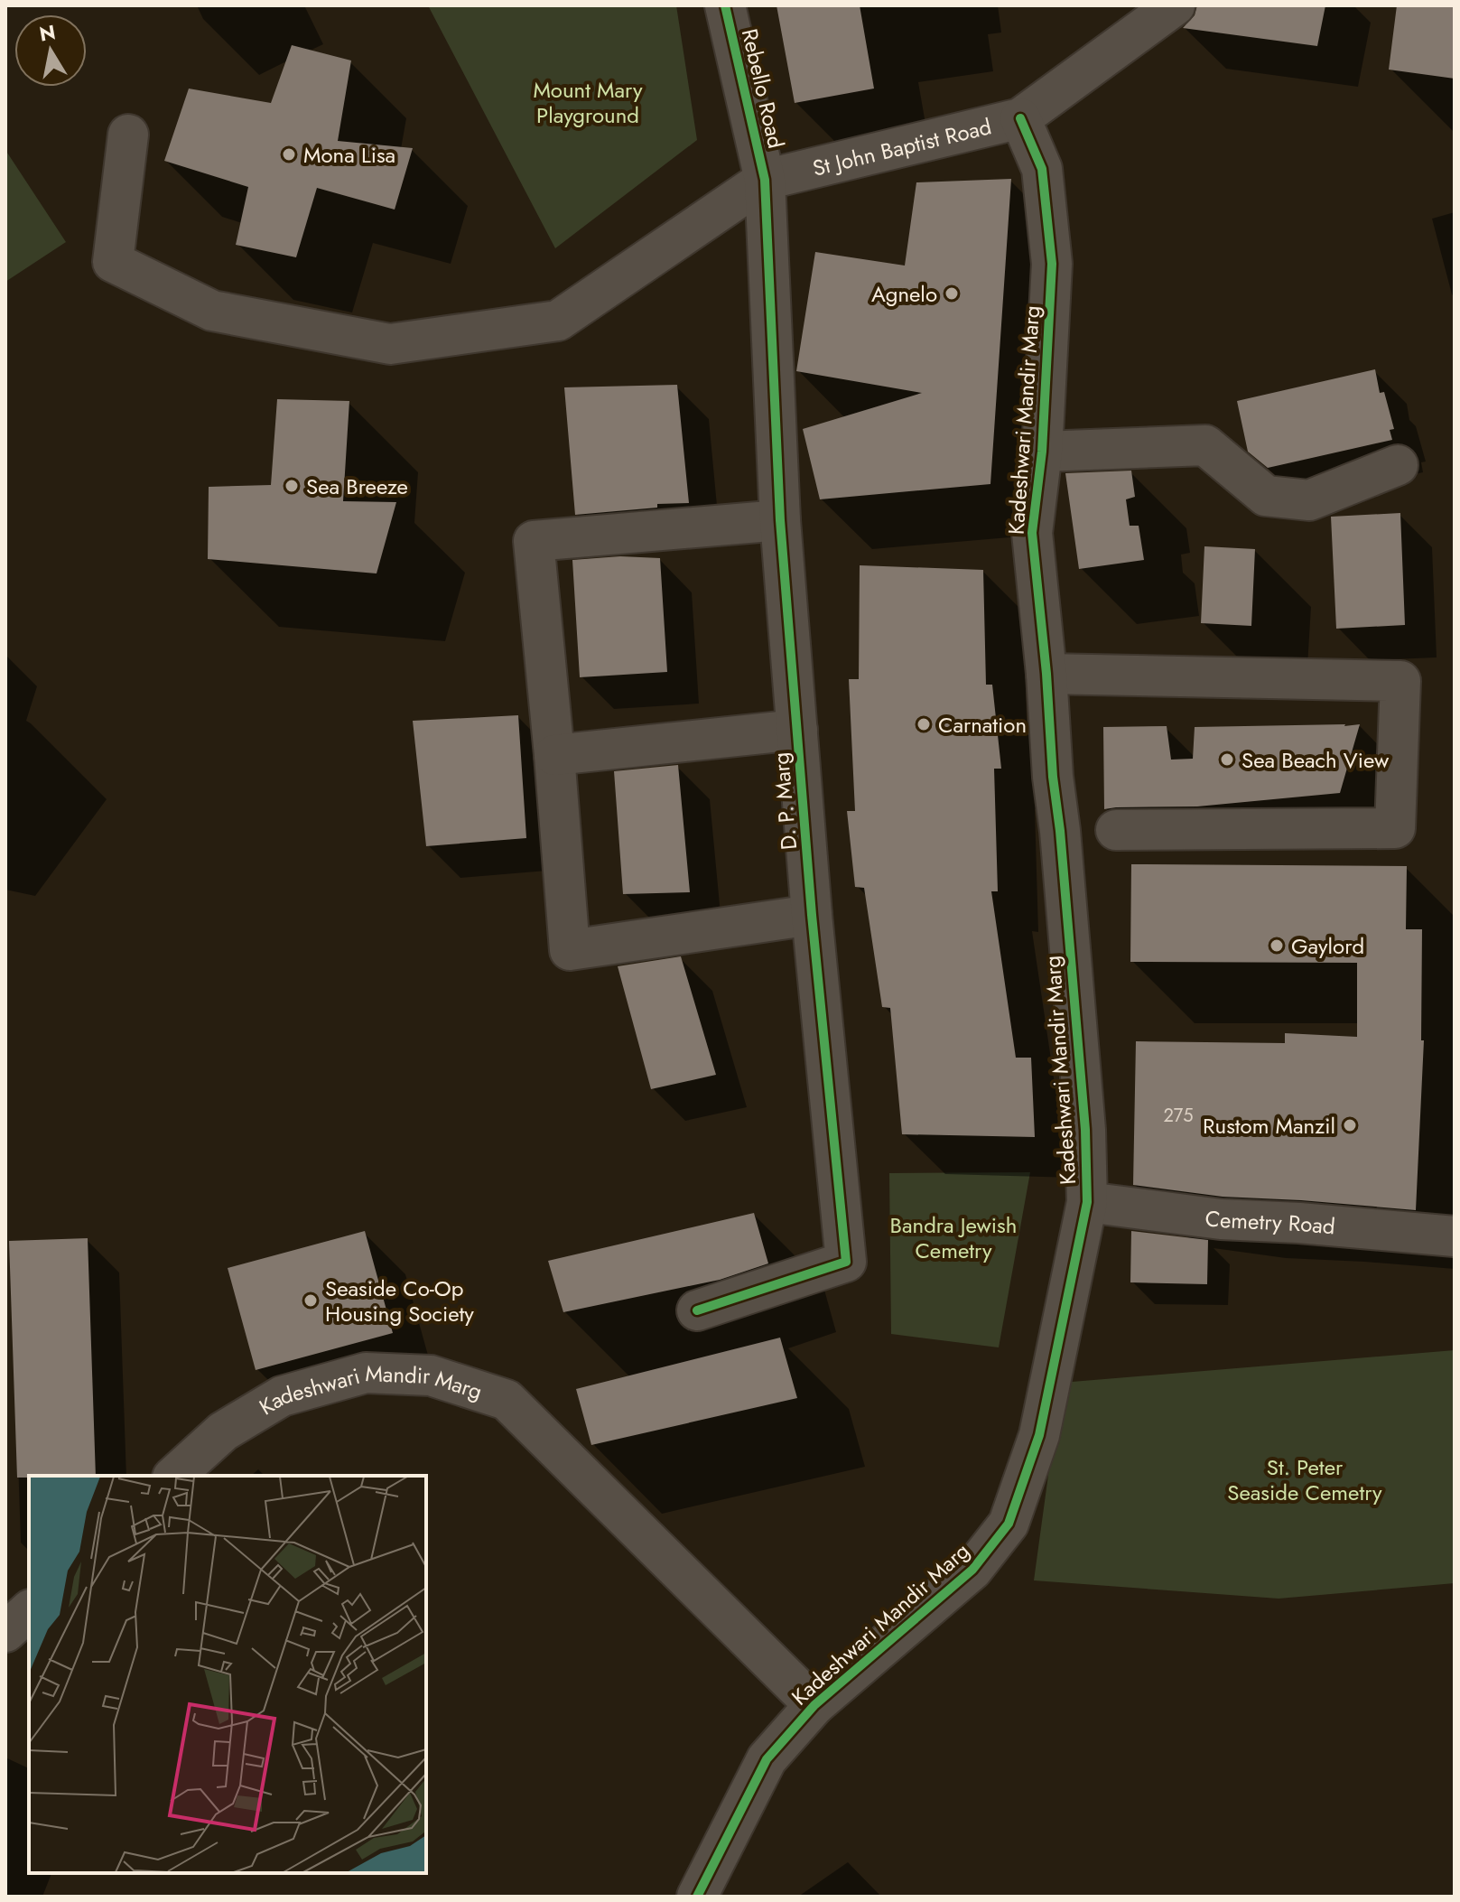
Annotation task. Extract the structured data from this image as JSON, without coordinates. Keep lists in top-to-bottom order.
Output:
{
  "streets": {
    "street": [
      "Rebello Road",
      "St John Baptist Road",
      "Kadeshwari Mandir Marg",
      "D. P. Marg",
      "Cemetry Road"
    ]
  },
  "crossings": [
    ["Rebello Road", "St John Baptist Road"],
    ["Rebello Road", "D. P. Marg"],
    ["St John Baptist Road", "Kadeshwari Mandir Marg"],
    ["St John Baptist Road", "D. P. Marg"],
    ["Kadeshwari Mandir Marg", "Cemetry Road"]
  ],
  "parks": ["Mount Mary Playground", "Bandra Jewish Cemetry", "St. Peter Seaside Cemetry"],
  "places": [
    "Mona Lisa",
    "Agnelo",
    "Sea Breeze",
    "Carnation",
    "Sea Beach View",
    "Gaylord",
    "Rustom Manzil",
    "Seaside Co-Op Housing Society"
  ],
  "house_numbers": ["275"],
  "north": "top"
}
